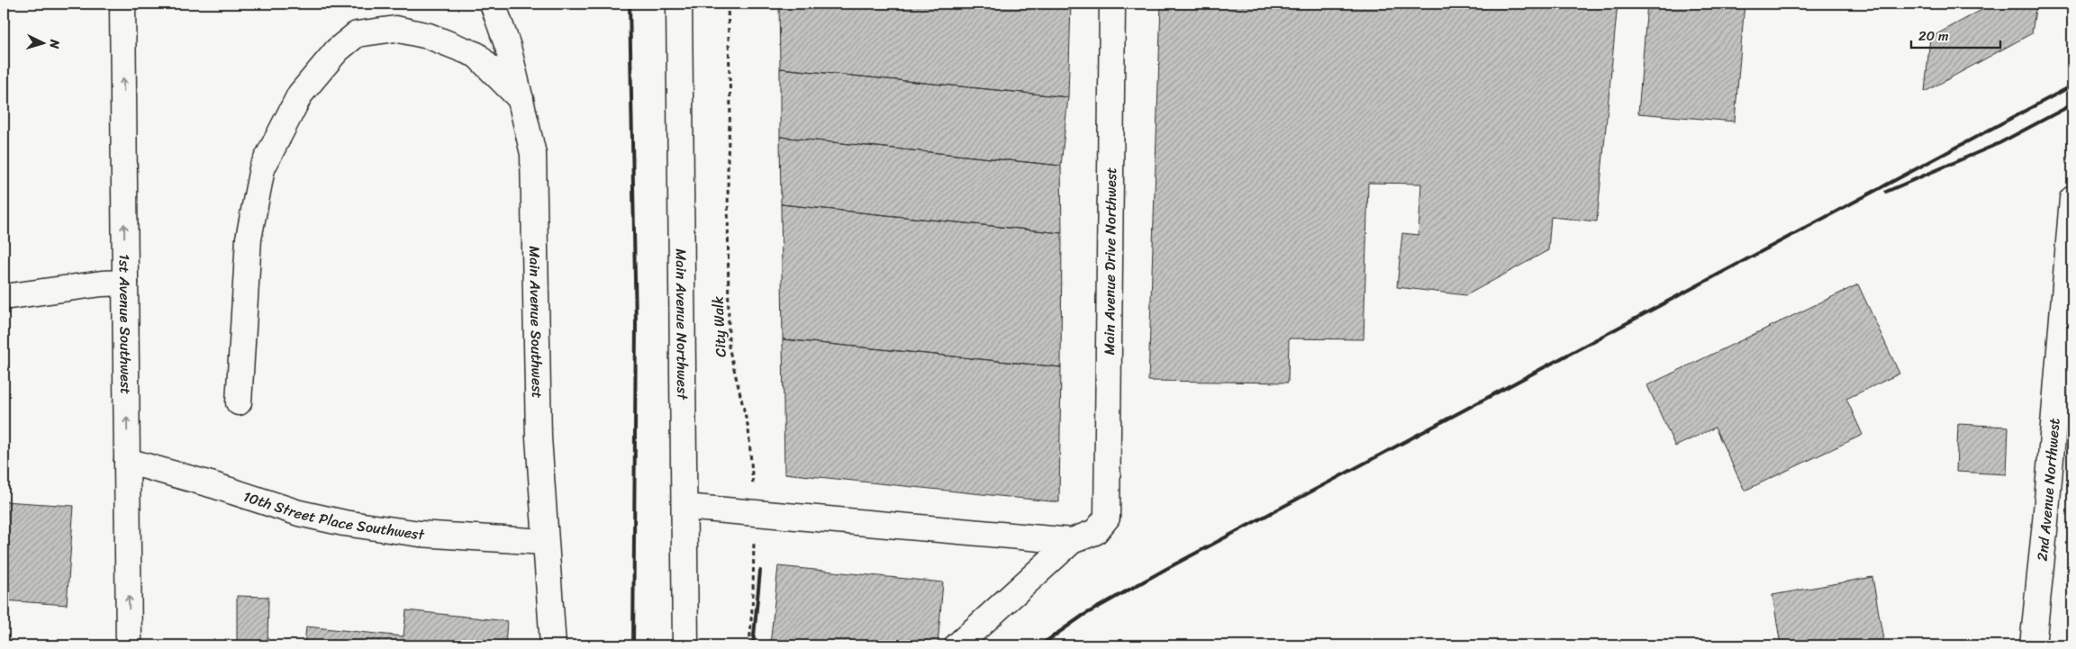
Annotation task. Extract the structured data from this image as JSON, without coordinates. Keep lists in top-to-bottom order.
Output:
{
  "streets": {
    "street": [
      "Main Avenue Drive Northwest",
      "Main Avenue Southwest",
      "Main Avenue Northwest",
      "1st Avenue Southwest",
      "2nd Avenue Northwest",
      "10th Street Place Southwest"
    ],
    "path": ["City Walk"]
  },
  "crossings": [
    ["Main Avenue Southwest", "10th Street Place Southwest"],
    ["1st Avenue Southwest", "10th Street Place Southwest"]
  ],
  "one_way": ["1st Avenue Southwest"],
  "scale_bar": "20 m",
  "north": "right"
}
